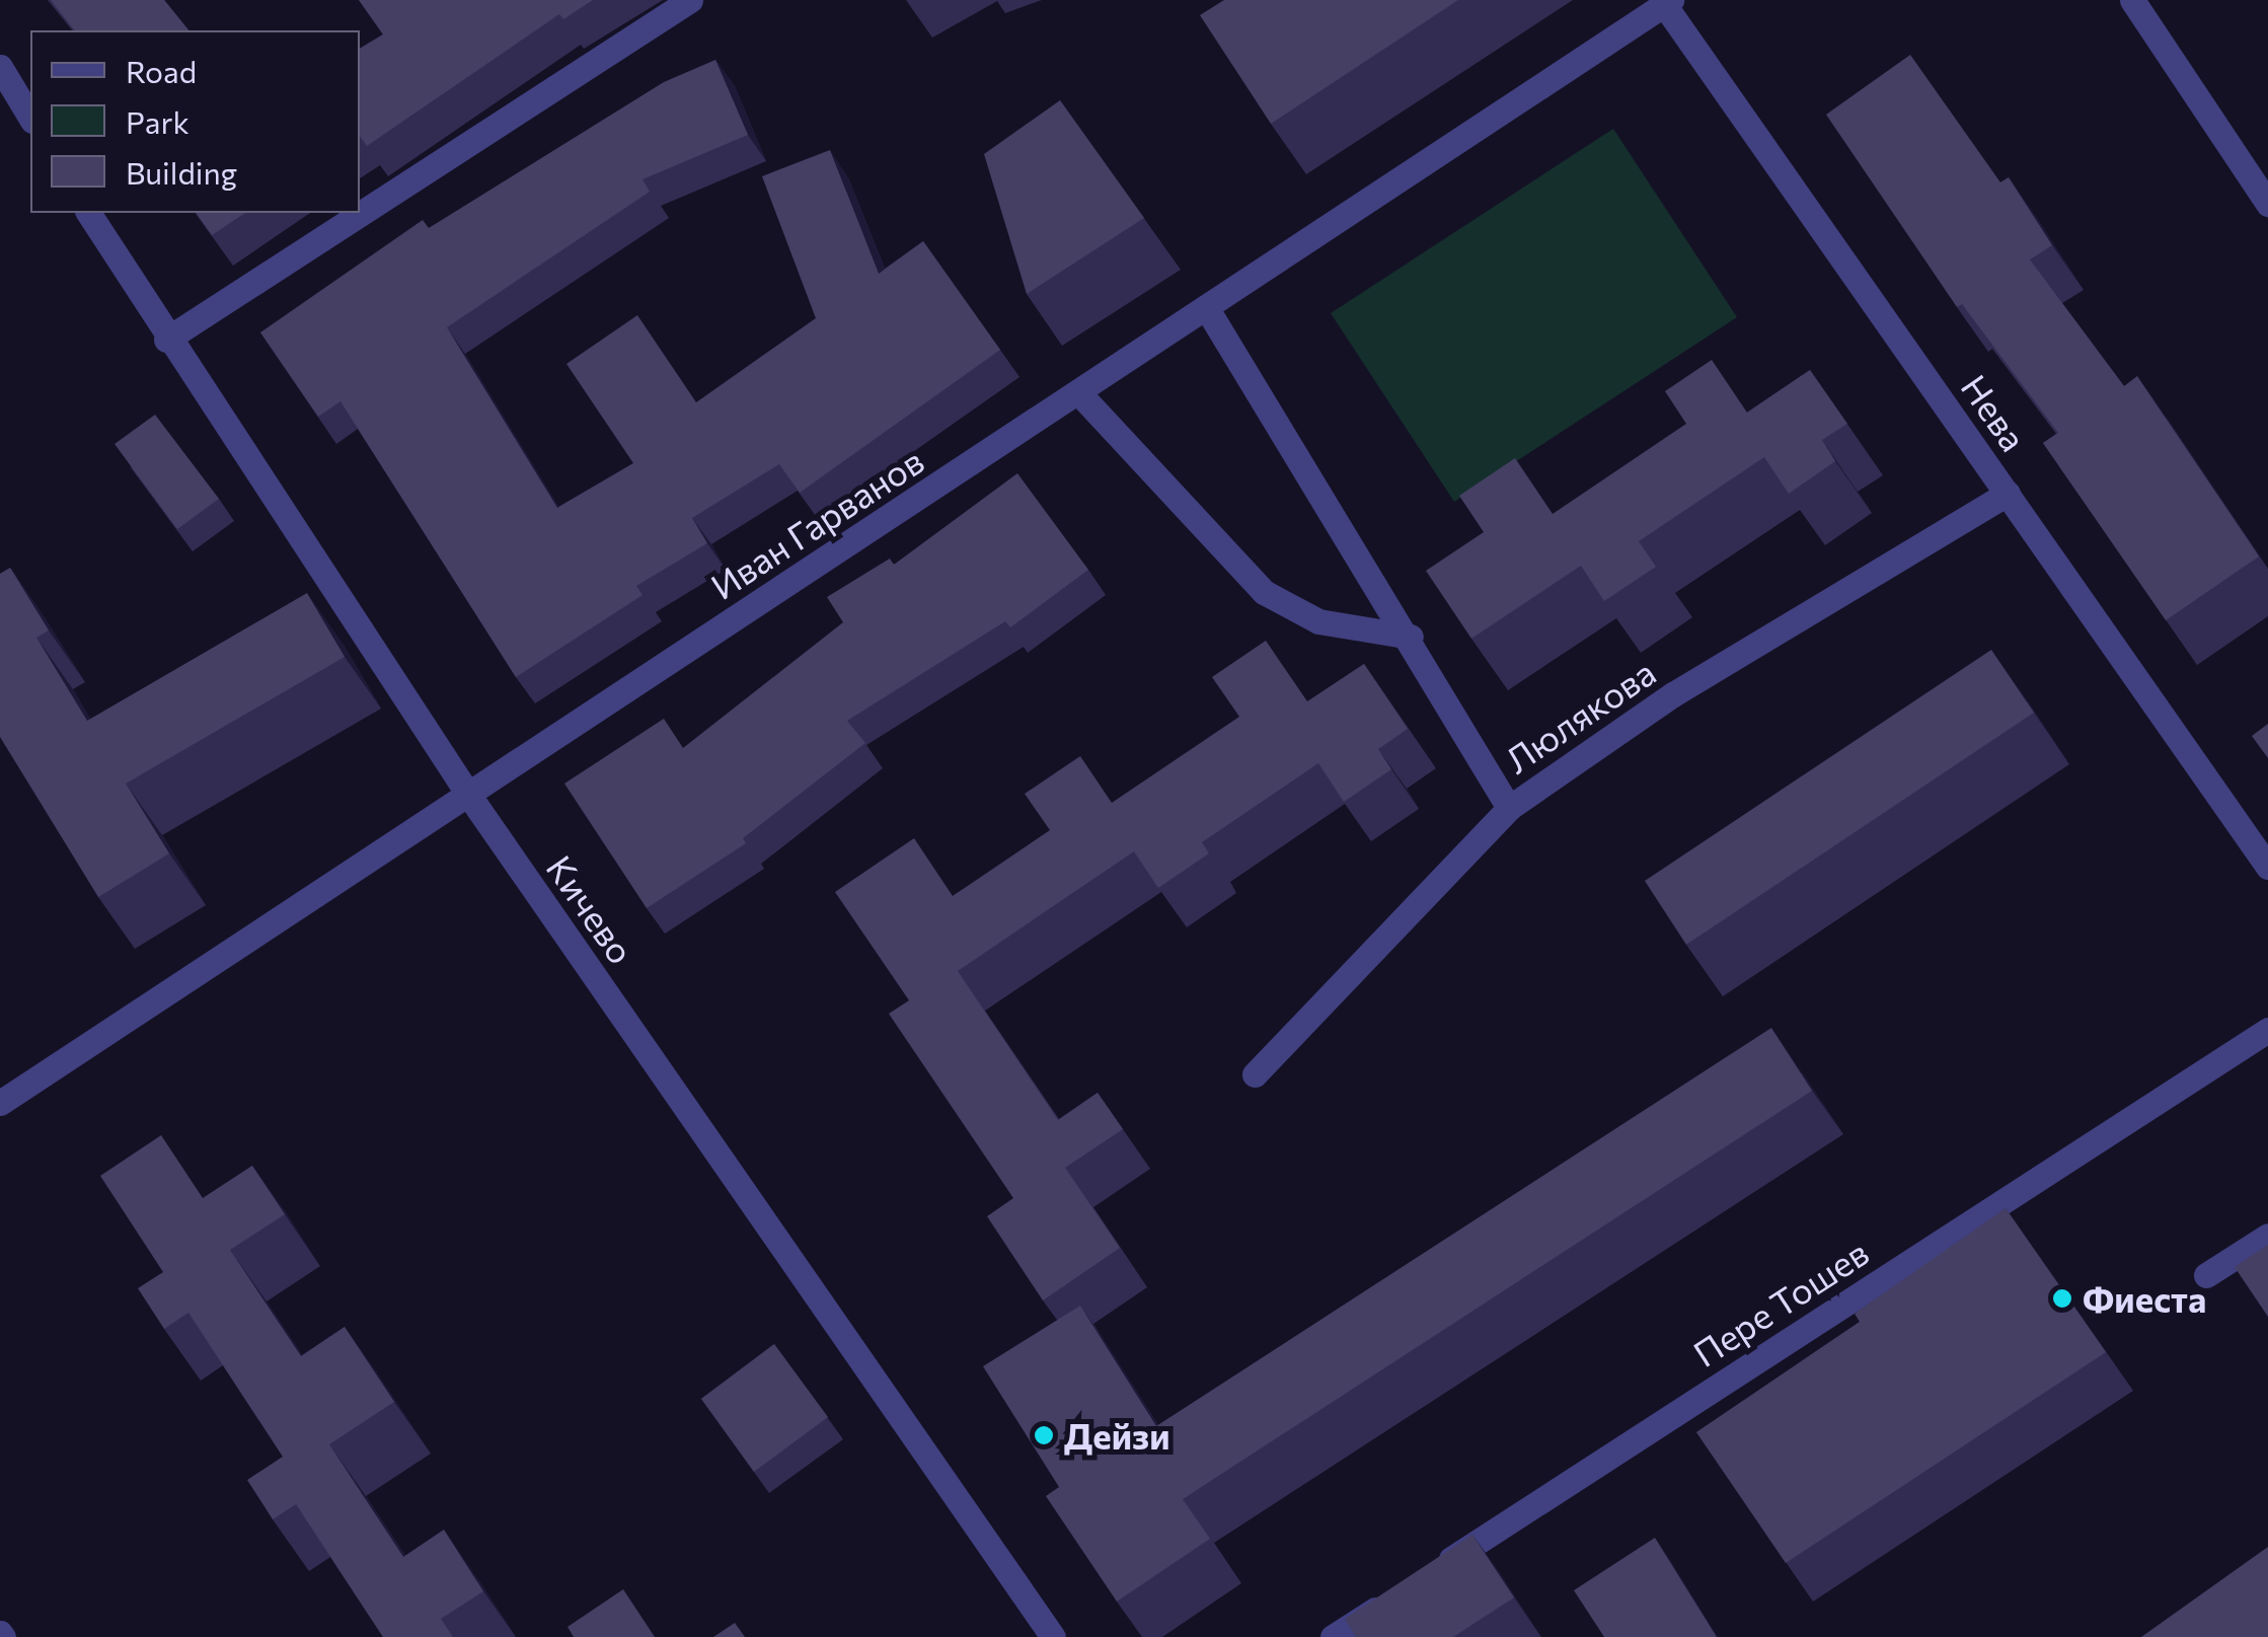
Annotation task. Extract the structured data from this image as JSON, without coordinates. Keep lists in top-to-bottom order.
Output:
{
  "streets": {
    "street": [
      "Нева",
      "Иван Гарванов",
      "Люлякова",
      "Кичево",
      "Пере Тошев"
    ]
  },
  "crossings": [
    ["Нева", "Иван Гарванов"],
    ["Нева", "Люлякова"],
    ["Иван Гарванов", "Кичево"]
  ],
  "places": ["Фиеста", "Дейзи"],
  "legend": ["Road", "Park", "Building"]
}
